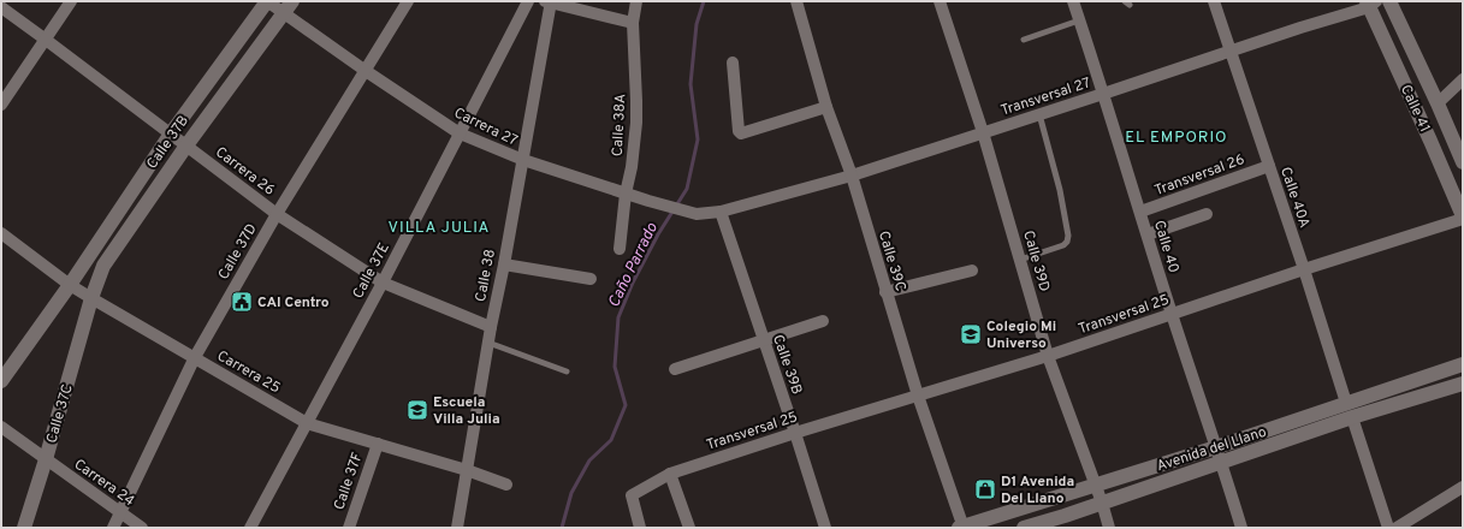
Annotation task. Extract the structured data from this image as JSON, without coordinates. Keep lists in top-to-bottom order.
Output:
{
  "streets": {
    "street": [
      "Transversal 27",
      "Calle 41",
      "Calle 38A",
      "Carrera 27",
      "Calle 37B",
      "Carrera 26",
      "Transversal 26",
      "Calle 40A",
      "Calle 40",
      "Calle 37D",
      "Calle 39C",
      "Calle 39D",
      "Calle 37E",
      "Calle 38",
      "Transversal 25",
      "Calle 39B",
      "Carrera 25",
      "Calle 37C",
      "Avenida del Llano",
      "Calle 37F",
      "Carrera 24"
    ]
  },
  "crossings": [
    ["Transversal 27", "Calle 41"],
    ["Transversal 27", "Carrera 27"],
    ["Transversal 27", "Calle 40A"],
    ["Transversal 27", "Calle 40"],
    ["Transversal 27", "Calle 39C"],
    ["Transversal 27", "Calle 39D"],
    ["Transversal 27", "Calle 39B"],
    ["Calle 41", "Transversal 25"],
    ["Calle 38A", "Carrera 27"],
    ["Carrera 27", "Calle 37B"],
    ["Carrera 27", "Calle 37D"],
    ["Carrera 27", "Calle 37E"],
    ["Carrera 27", "Calle 38"],
    ["Carrera 27", "Calle 39B"],
    ["Calle 37B", "Carrera 26"],
    ["Calle 37B", "Carrera 25"],
    ["Calle 37B", "Calle 37C"],
    ["Carrera 26", "Calle 37D"],
    ["Carrera 26", "Calle 37E"],
    ["Carrera 26", "Calle 38"],
    ["Transversal 26", "Calle 40A"],
    ["Transversal 26", "Calle 40"],
    ["Calle 40A", "Transversal 25"],
    ["Calle 40A", "Avenida del Llano"],
    ["Calle 40", "Transversal 25"],
    ["Calle 40", "Avenida del Llano"],
    ["Calle 37D", "Carrera 25"],
    ["Calle 37D", "Carrera 24"],
    ["Calle 39C", "Transversal 25"],
    ["Calle 39C", "Avenida del Llano"],
    ["Calle 39D", "Transversal 25"],
    ["Calle 39D", "Avenida del Llano"],
    ["Calle 37E", "Carrera 25"],
    ["Calle 38", "Carrera 25"],
    ["Transversal 25", "Calle 39B"],
    ["Carrera 25", "Calle 37C"],
    ["Carrera 25", "Calle 37F"],
    ["Calle 37C", "Carrera 24"]
  ],
  "districts": ["EL EMPORIO", "VILLA JULIA"],
  "water": ["Caño Parrado"],
  "places": {
    "public building": ["CAI Centro"],
    "school or university": ["Colegio Mi Universo", "Escuela Villa Julia"],
    "shop": ["D1 Avenida Del Llano"]
  }
}
